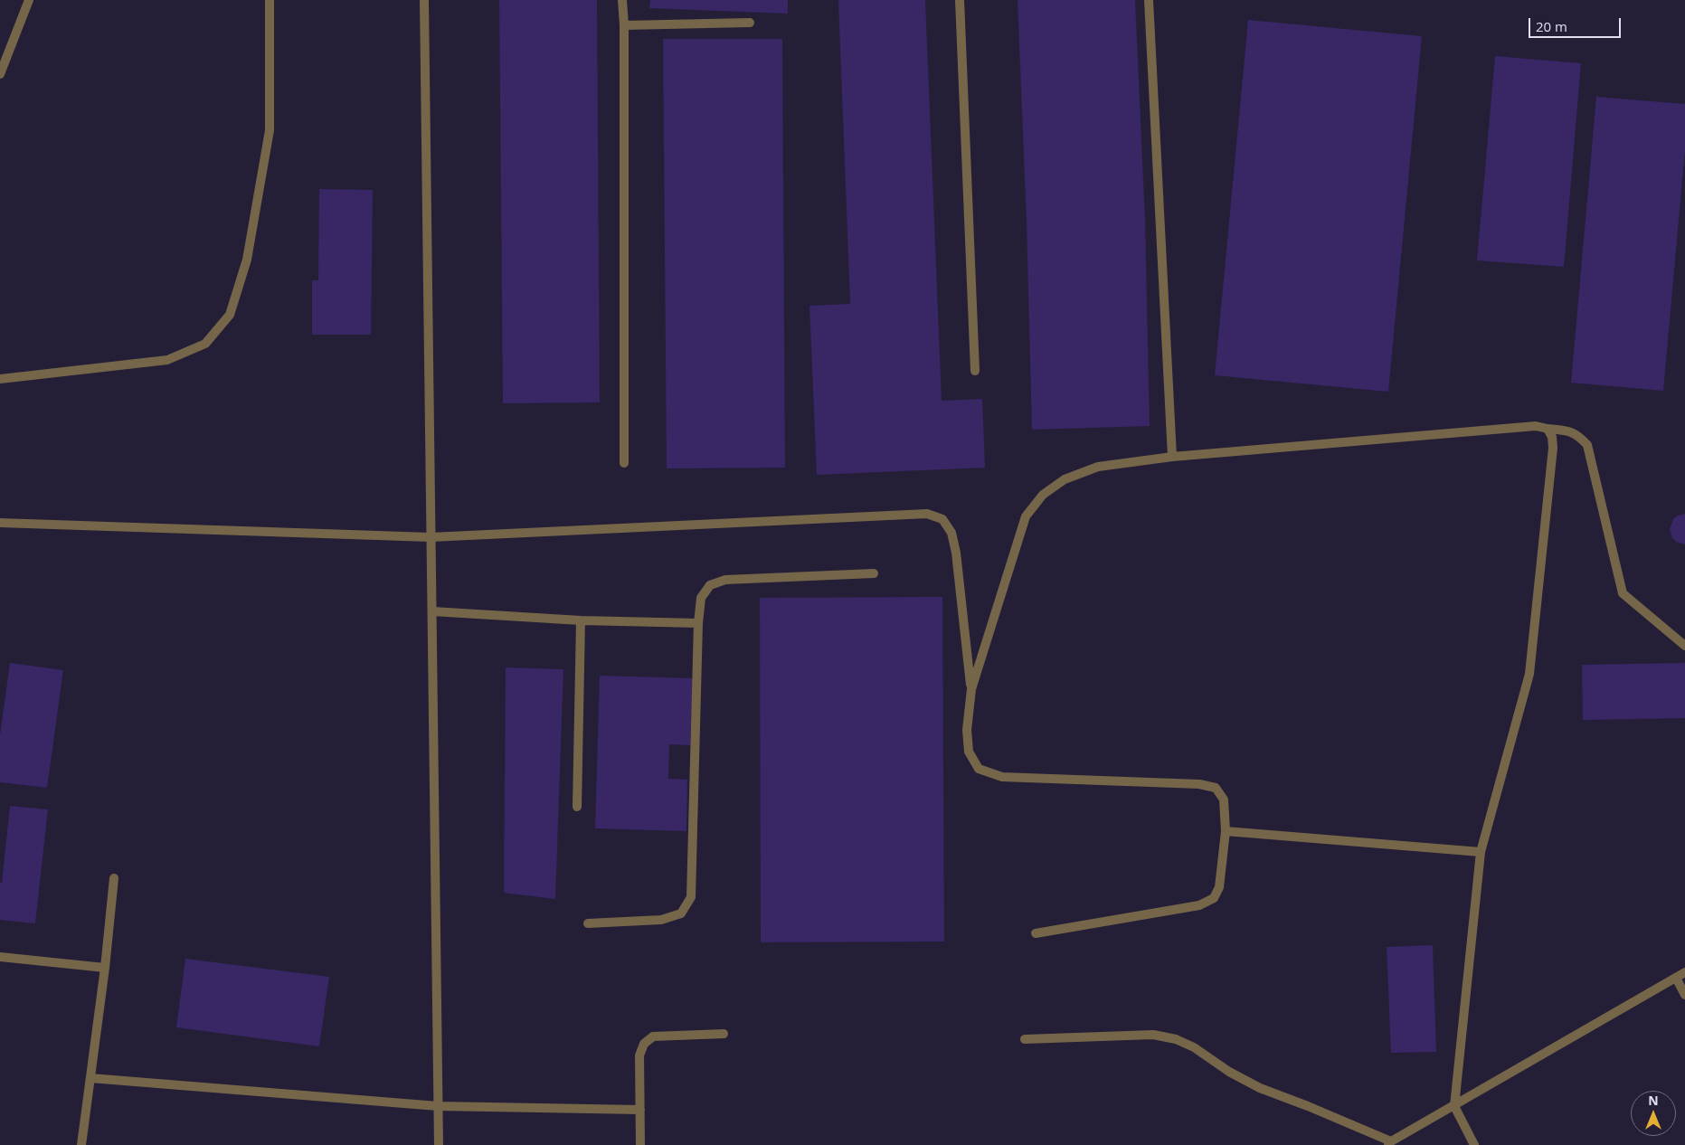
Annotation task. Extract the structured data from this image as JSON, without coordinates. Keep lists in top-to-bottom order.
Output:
{
  "scale_bar": "20 m",
  "north": "top"
}
